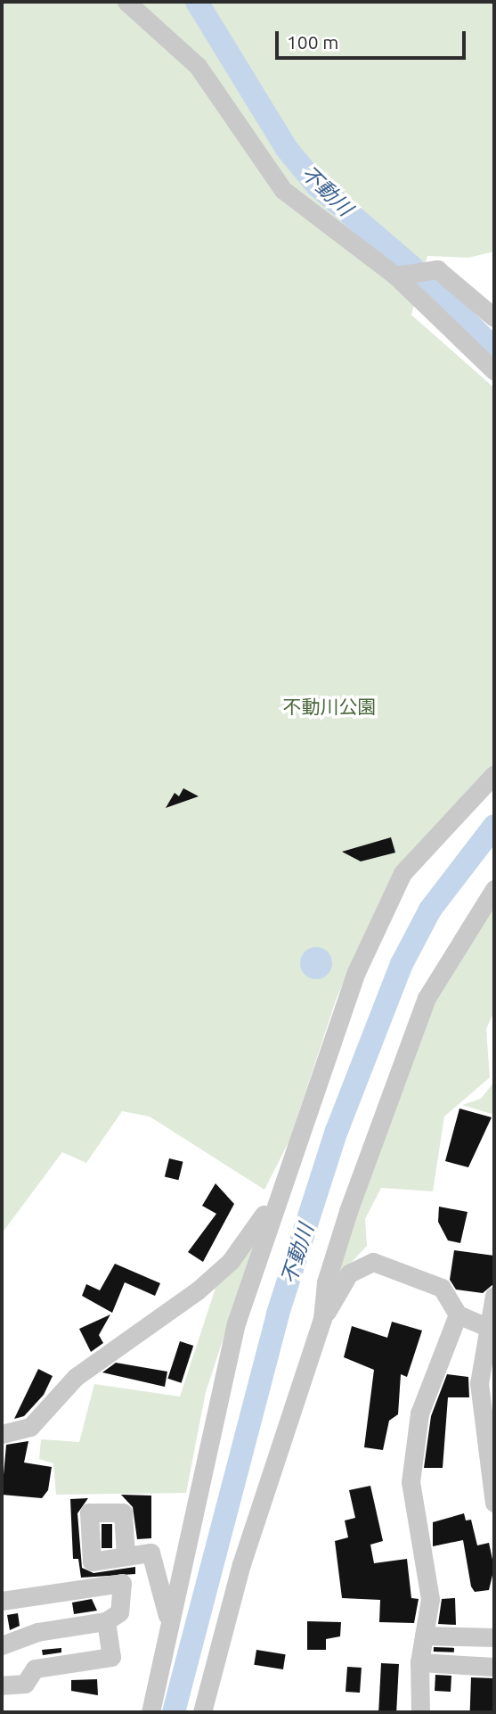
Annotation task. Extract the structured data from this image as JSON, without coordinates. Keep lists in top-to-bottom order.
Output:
{
  "water": ["不動川"],
  "parks": ["不動川公園"],
  "scale_bar": "100 m"
}
